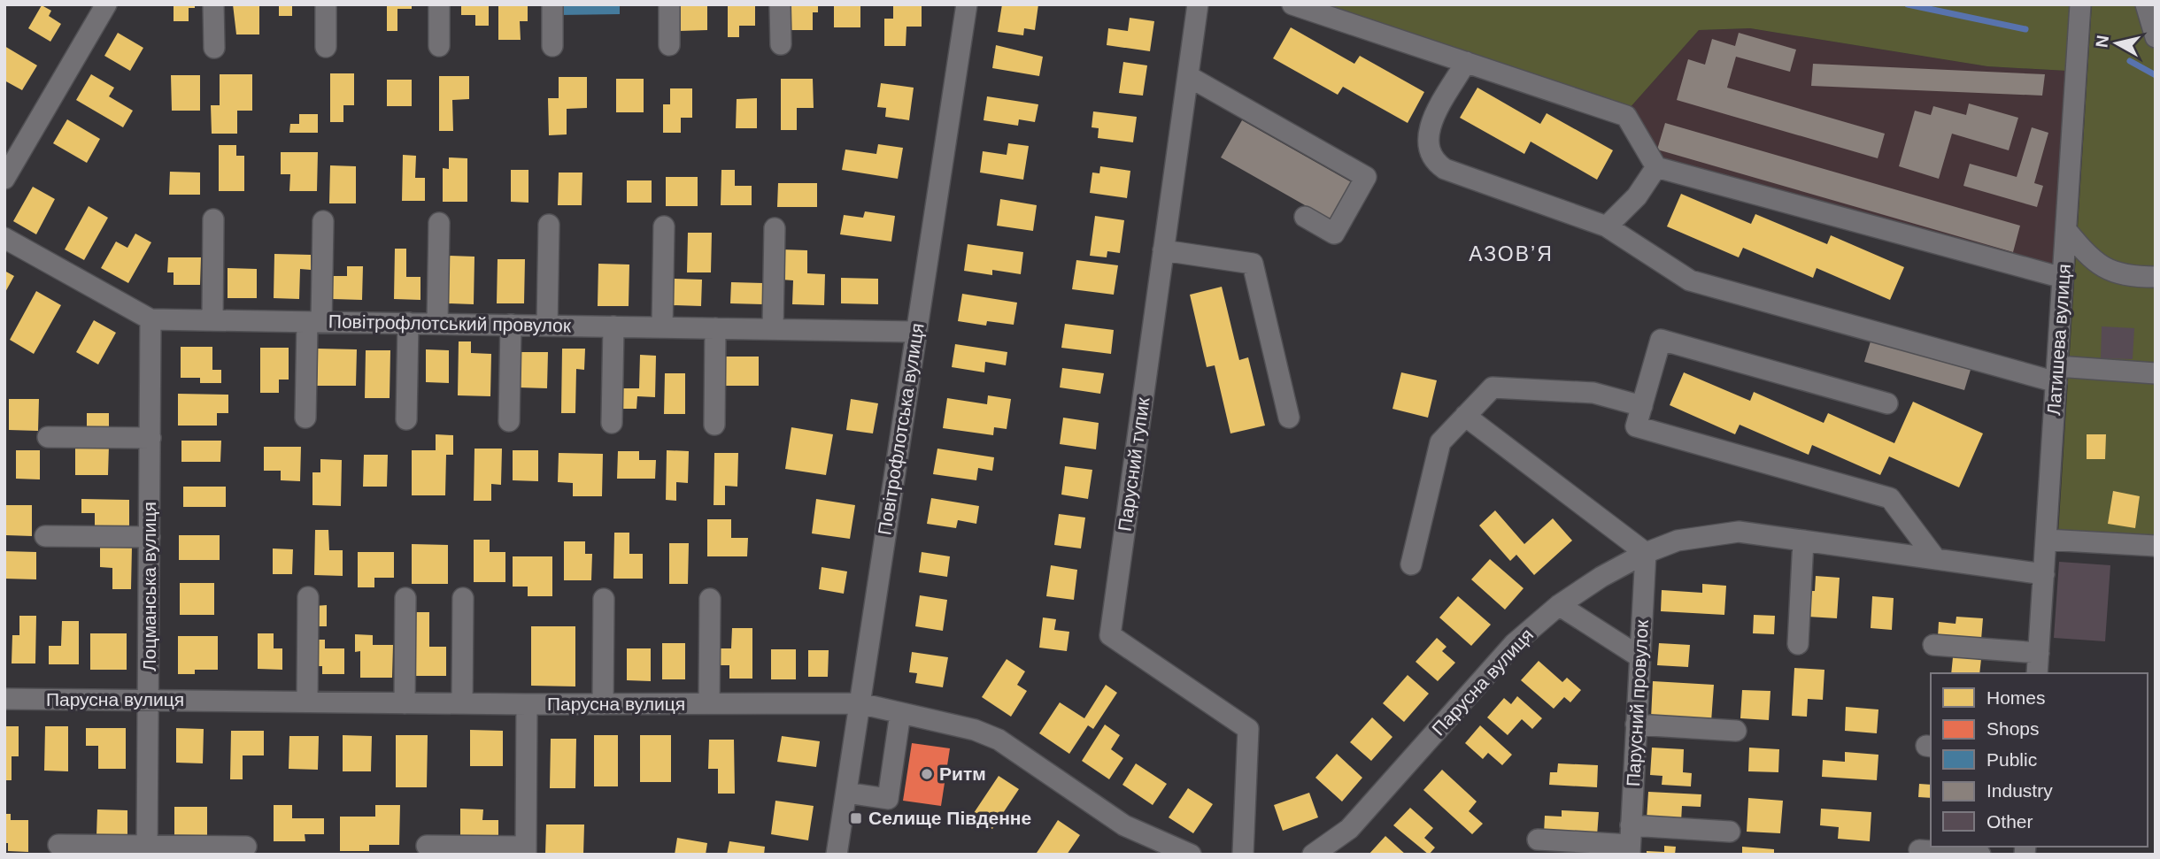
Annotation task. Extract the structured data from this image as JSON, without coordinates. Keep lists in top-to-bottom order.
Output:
{
  "streets": {
    "street": [
      "Повітрофлотський провулок",
      "Латишева вулиця",
      "Повітрофлотська вулиця",
      "Парусний тупик",
      "Лоцманська вулиця",
      "Парусна вулиця",
      "Парусний провулок"
    ]
  },
  "crossings": [
    ["Повітрофлотський провулок", "Повітрофлотська вулиця"],
    ["Повітрофлотський провулок", "Лоцманська вулиця"],
    ["Латишева вулиця", "Парусна вулиця"],
    ["Повітрофлотська вулиця", "Парусна вулиця"],
    ["Лоцманська вулиця", "Парусна вулиця"],
    ["Парусна вулиця", "Парусний провулок"]
  ],
  "districts": ["АЗОВ’Я"],
  "places": {
    "other": ["Ритм"],
    "transit": ["Селище Південне"]
  },
  "legend": [
    "Homes",
    "Shops",
    "Public",
    "Industry",
    "Other"
  ],
  "north": "left"
}
